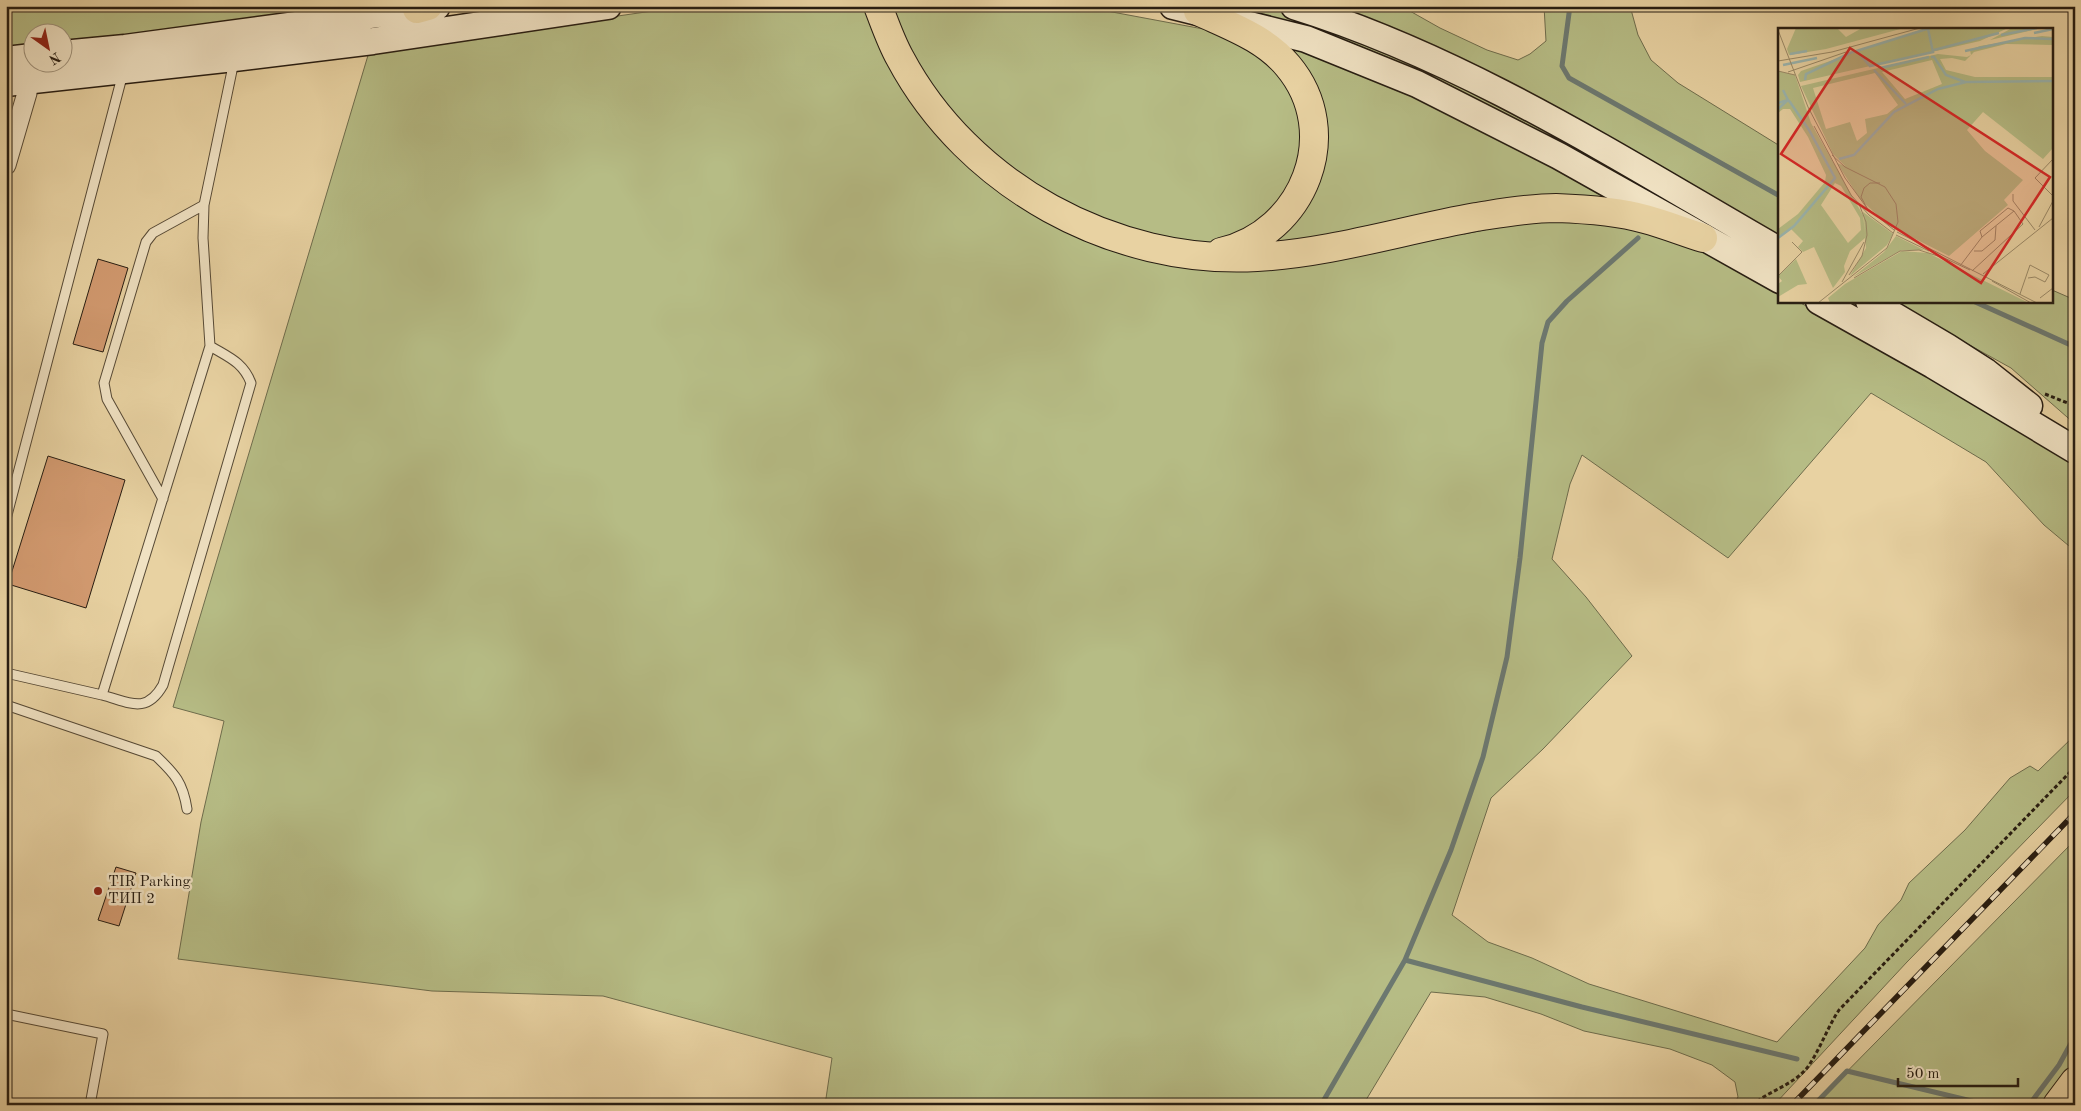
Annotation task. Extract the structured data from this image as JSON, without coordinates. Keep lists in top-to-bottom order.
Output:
{
  "places": ["TIR Parking ТИП 2"],
  "scale_bar": "50 m",
  "north": "bottom right"
}
